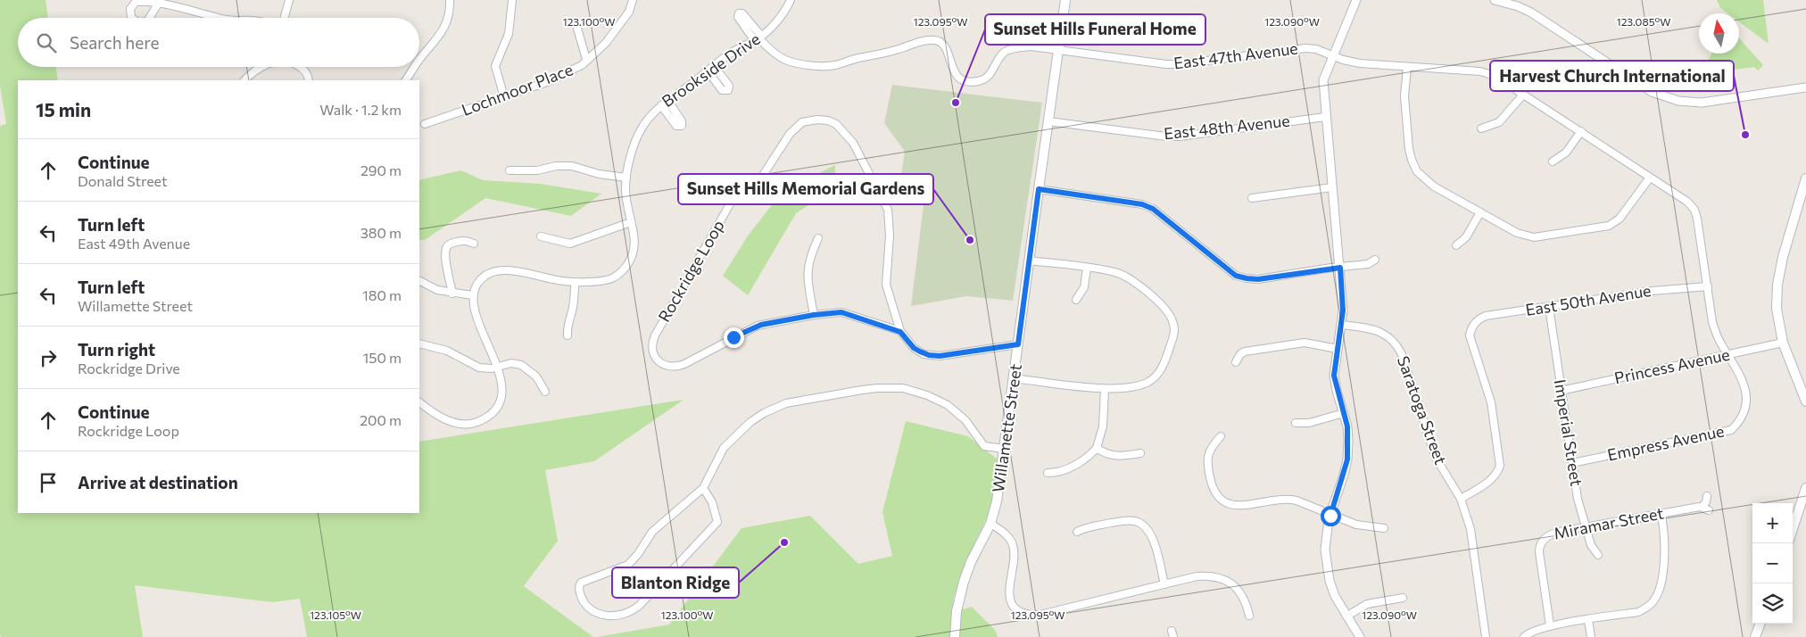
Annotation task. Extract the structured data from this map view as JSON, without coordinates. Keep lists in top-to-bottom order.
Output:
{
  "streets": {
    "main road": ["Willamette Street"],
    "street": [
      "East 47th Avenue",
      "Brookside Drive",
      "Lochmoor Place",
      "East 48th Avenue",
      "Rockridge Loop",
      "East 50th Avenue",
      "Princess Avenue",
      "Saratoga Street",
      "Imperial Street",
      "Empress Avenue",
      "Miramar Street"
    ]
  },
  "crossings": [
    ["East 47th Avenue", "Brookside Drive"],
    ["East 47th Avenue", "Willamette Street"],
    ["East 47th Avenue", "Empress Avenue"],
    ["East 48th Avenue", "Willamette Street"],
    ["East 50th Avenue", "Saratoga Street"],
    ["East 50th Avenue", "Imperial Street"],
    ["East 50th Avenue", "Empress Avenue"],
    ["Princess Avenue", "Imperial Street"],
    ["Princess Avenue", "Empress Avenue"],
    ["Imperial Street", "Empress Avenue"],
    ["Imperial Street", "Miramar Street"]
  ],
  "places": [
    "Sunset Hills Funeral Home",
    "Harvest Church International",
    "Sunset Hills Memorial Gardens",
    "Blanton Ridge"
  ],
  "north": "top",
  "page": {
    "search": "Search here",
    "heading": ["15 min", "Walk · 1.2 km"],
    "list": [
      ["Continue", "Donald Street", "290 m"],
      ["Turn left", "East 49th Avenue", "380 m"],
      ["Turn left", "Willamette Street", "180 m"],
      ["Turn right", "Rockridge Drive", "150 m"],
      ["Continue", "Rockridge Loop", "200 m"],
      "Arrive at destination"
    ],
    "map_buttons": ["+", "−"]
  },
  "coordinates": [
    "123.100°W",
    "123.095°W",
    "123.090°W",
    "123.085°W",
    "123.105°W"
  ]
}
